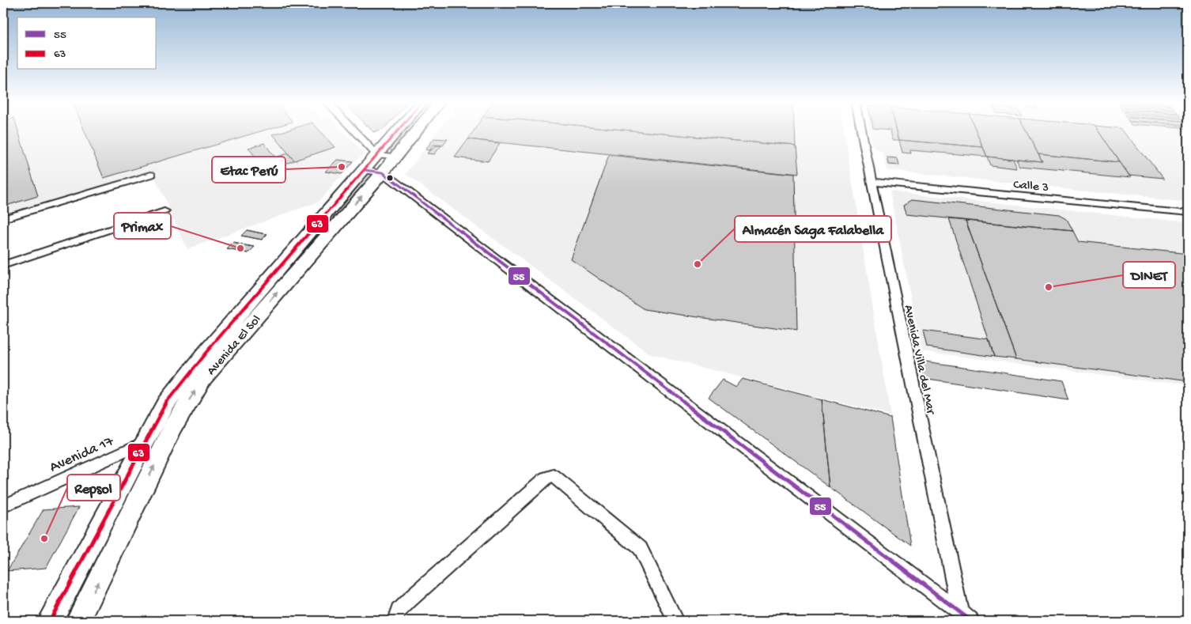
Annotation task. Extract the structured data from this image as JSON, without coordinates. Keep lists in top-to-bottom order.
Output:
{
  "streets": {
    "main road": ["Avenida El Sol"],
    "street": ["Calle 3", "Avenida Villa del Mar", "Avenida 17"]
  },
  "crossings": [
    ["Calle 3", "Avenida Villa del Mar"],
    ["Avenida El Sol", "Avenida 17"]
  ],
  "places": [
    "Etac Perú",
    "Primax",
    "Almacén Saga Falabella",
    "DINET",
    "Repsol"
  ],
  "lines": ["transit line 63", "transit line 55"],
  "legend": ["55", "63"]
}
